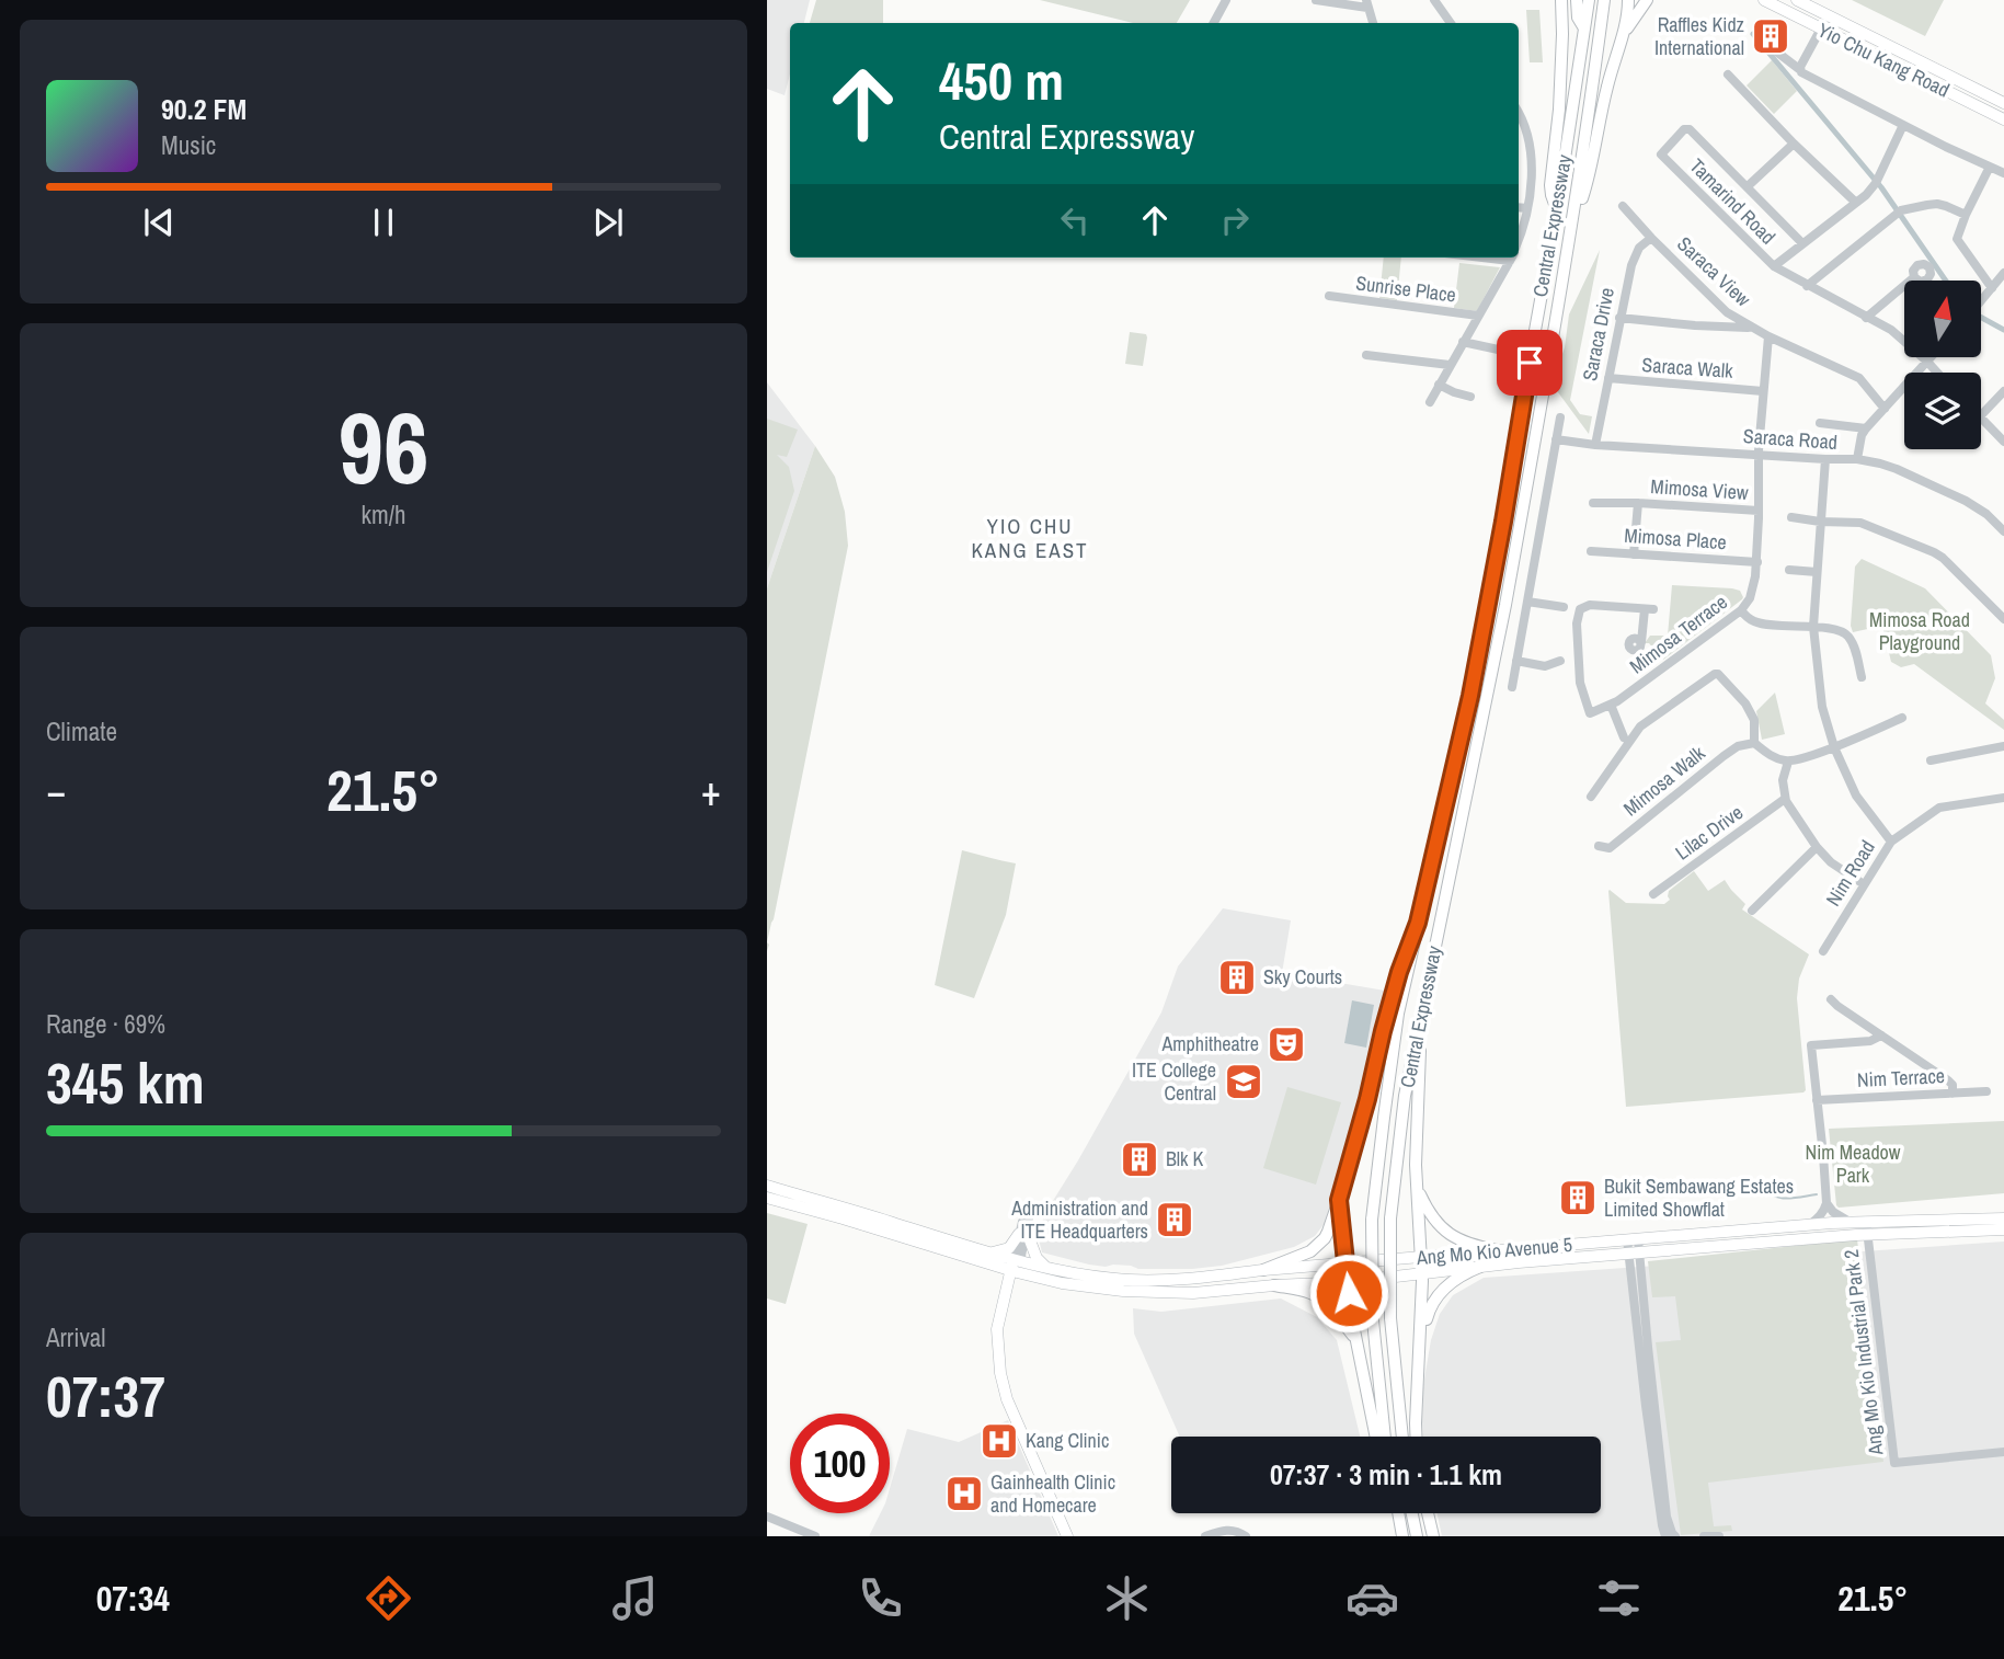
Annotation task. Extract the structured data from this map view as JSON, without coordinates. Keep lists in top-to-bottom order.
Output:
{
  "streets": {
    "highway": ["Central Expressway"],
    "main road": ["Yio Chu Kang Road", "Ang Mo Kio Avenue 5"],
    "street": [
      "Tamarind Road",
      "Saraca View",
      "Sunrise Place",
      "Saraca Drive",
      "Saraca Walk",
      "Saraca Road",
      "Mimosa View",
      "Mimosa Place",
      "Mimosa Terrace",
      "Mimosa Walk",
      "Lilac Drive",
      "Nim Road",
      "Nim Terrace",
      "Ang Mo Kio Industrial Park 2"
    ]
  },
  "crossings": [
    ["Saraca View", "Saraca Drive"],
    ["Saraca Drive", "Saraca Walk"],
    ["Saraca Drive", "Saraca Road"],
    ["Saraca Road", "Mimosa Terrace"],
    ["Mimosa View", "Mimosa Place"],
    ["Mimosa View", "Mimosa Terrace"],
    ["Mimosa Place", "Mimosa Terrace"],
    ["Ang Mo Kio Avenue 5", "Ang Mo Kio Industrial Park 2"]
  ],
  "districts": ["YIO CHU KANG EAST"],
  "parks": ["Mimosa Road Playground", "Nim Meadow Park"],
  "places": {
    "building": [
      "Raffles Kidz International",
      "Sky Courts",
      "Blk K",
      "Bukit Sembawang Estates Limited Showflat",
      "Administration and ITE Headquarters"
    ],
    "theatre": ["Amphitheatre"],
    "school or university": ["ITE College Central"],
    "hospital": ["Kang Clinic", "Gainhealth Clinic and Homecare"]
  },
  "north": "top",
  "page": {
    "turn": ["450 m", "Central Expressway"],
    "song": ["90.2 FM", "Music"],
    "tile": [
      ["96", "km/h"],
      "Climate",
      ["Range · 69%", "345 km"],
      ["Arrival", "07:37"]
    ],
    "heat": ["−", "21.5°", "+"],
    "limit": "100",
    "trip": "07:37 · 3 min · 1.1 km",
    "tabs": ["07:34", "21.5°"]
  }
}
